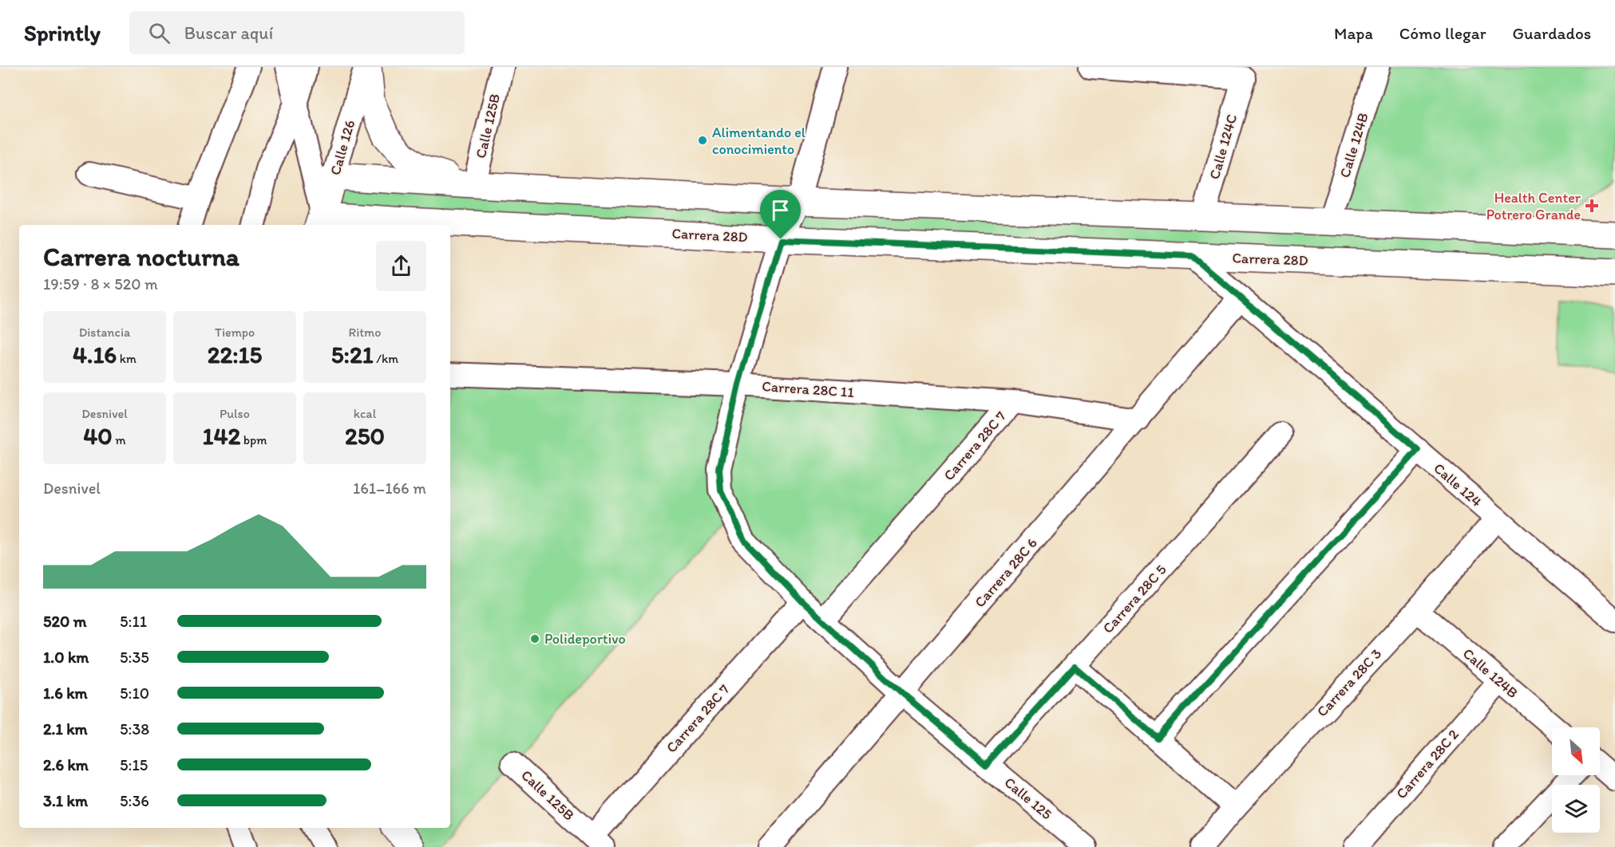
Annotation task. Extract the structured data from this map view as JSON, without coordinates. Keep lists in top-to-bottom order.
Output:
{
  "streets": {
    "street": [
      "Calle 125B",
      "Calle 124B",
      "Calle 124C",
      "Calle 126",
      "Carrera 28D",
      "Carrera 28C 11",
      "Carrera 28C 7",
      "Calle 124",
      "Carrera 28C 6",
      "Carrera 28C 5",
      "Carrera 28C 3",
      "Carrera 28C 2",
      "Calle 125"
    ]
  },
  "crossings": [
    ["Calle 125B", "Carrera 28C 7"],
    ["Calle 124B", "Carrera 28C 3"],
    ["Calle 124B", "Carrera 28C 2"],
    ["Calle 126", "Carrera 28D"],
    ["Carrera 28D", "Calle 124"],
    ["Carrera 28D", "Calle 125"],
    ["Carrera 28C 11", "Carrera 28C 7"],
    ["Carrera 28C 11", "Carrera 28C 6"],
    ["Carrera 28C 11", "Calle 125"],
    ["Carrera 28C 7", "Calle 125"],
    ["Calle 124", "Carrera 28C 6"],
    ["Calle 124", "Carrera 28C 3"],
    ["Carrera 28C 6", "Calle 125"],
    ["Carrera 28C 5", "Calle 125"]
  ],
  "places": {
    "other": ["Alimentando el conocimiento", "Polideportivo"],
    "health": ["Health Center Potrero Grande"]
  },
  "north": "bottom right",
  "page": {
    "header": "Sprintly",
    "search": "Buscar aquí",
    "nav": ["Mapa", "Cómo llegar", "Guardados"],
    "heading": ["Carrera nocturna", "19:59 · 8 × 520 m"],
    "stats": [
      ["Distancia", "4.16 km"],
      ["Tiempo", "22:15"],
      ["Ritmo", "5:21 /km"],
      ["Desnivel", "40 m"],
      ["Pulso", "142 bpm"],
      ["kcal", "250"]
    ],
    "chart": ["Desnivel", "161–166 m"],
    "list": [
      {
        "name": "520 m",
        "note": "5:11"
      },
      {
        "name": "1.0 km",
        "note": "5:35"
      },
      {
        "name": "1.6 km",
        "note": "5:10"
      },
      {
        "name": "2.1 km",
        "note": "5:38"
      },
      {
        "name": "2.6 km",
        "note": "5:15"
      },
      {
        "name": "3.1 km",
        "note": "5:36"
      }
    ]
  }
}
